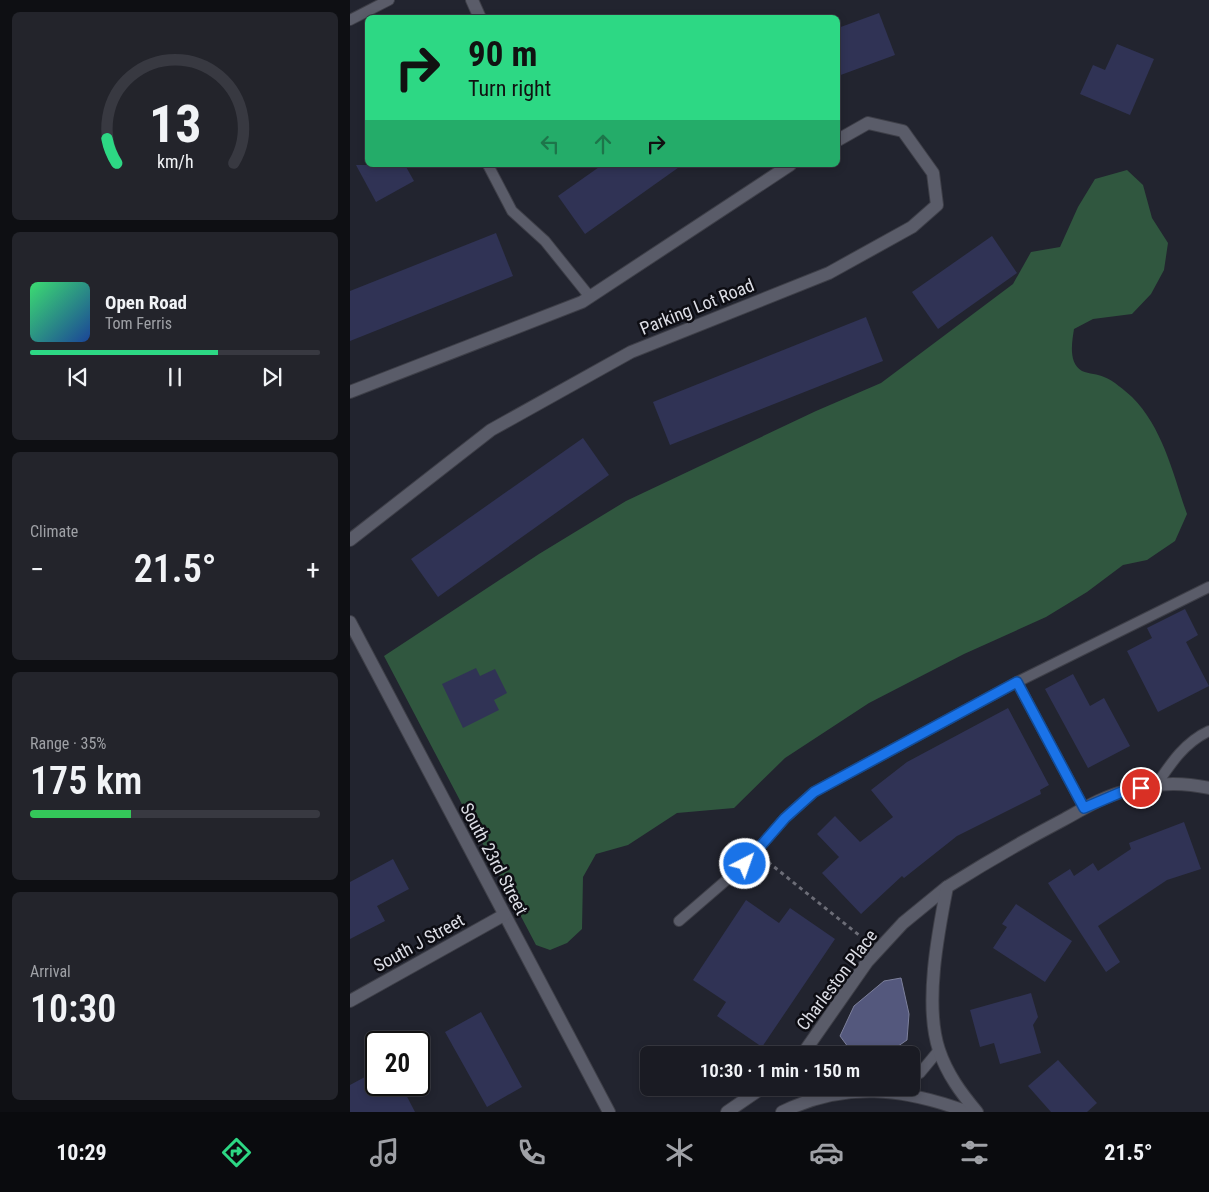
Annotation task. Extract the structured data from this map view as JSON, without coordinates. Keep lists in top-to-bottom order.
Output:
{
  "streets": {
    "street": [
      "Parking Lot Road",
      "South 23rd Street",
      "South J Street",
      "Charleston Place"
    ]
  },
  "crossings": [
    ["South 23rd Street", "South J Street"]
  ],
  "page": {
    "turn": ["90 m", "Turn right"],
    "song": ["Open Road", "Tom Ferris"],
    "tile": [
      "Climate",
      ["Range · 35%", "175 km"],
      ["Arrival", "10:30"]
    ],
    "heat": ["−", "21.5°", "+"],
    "limit": "20",
    "trip": "10:30 · 1 min · 150 m",
    "tabs": ["10:29", "21.5°"],
    "gauge": ["13", "km/h"]
  }
}
